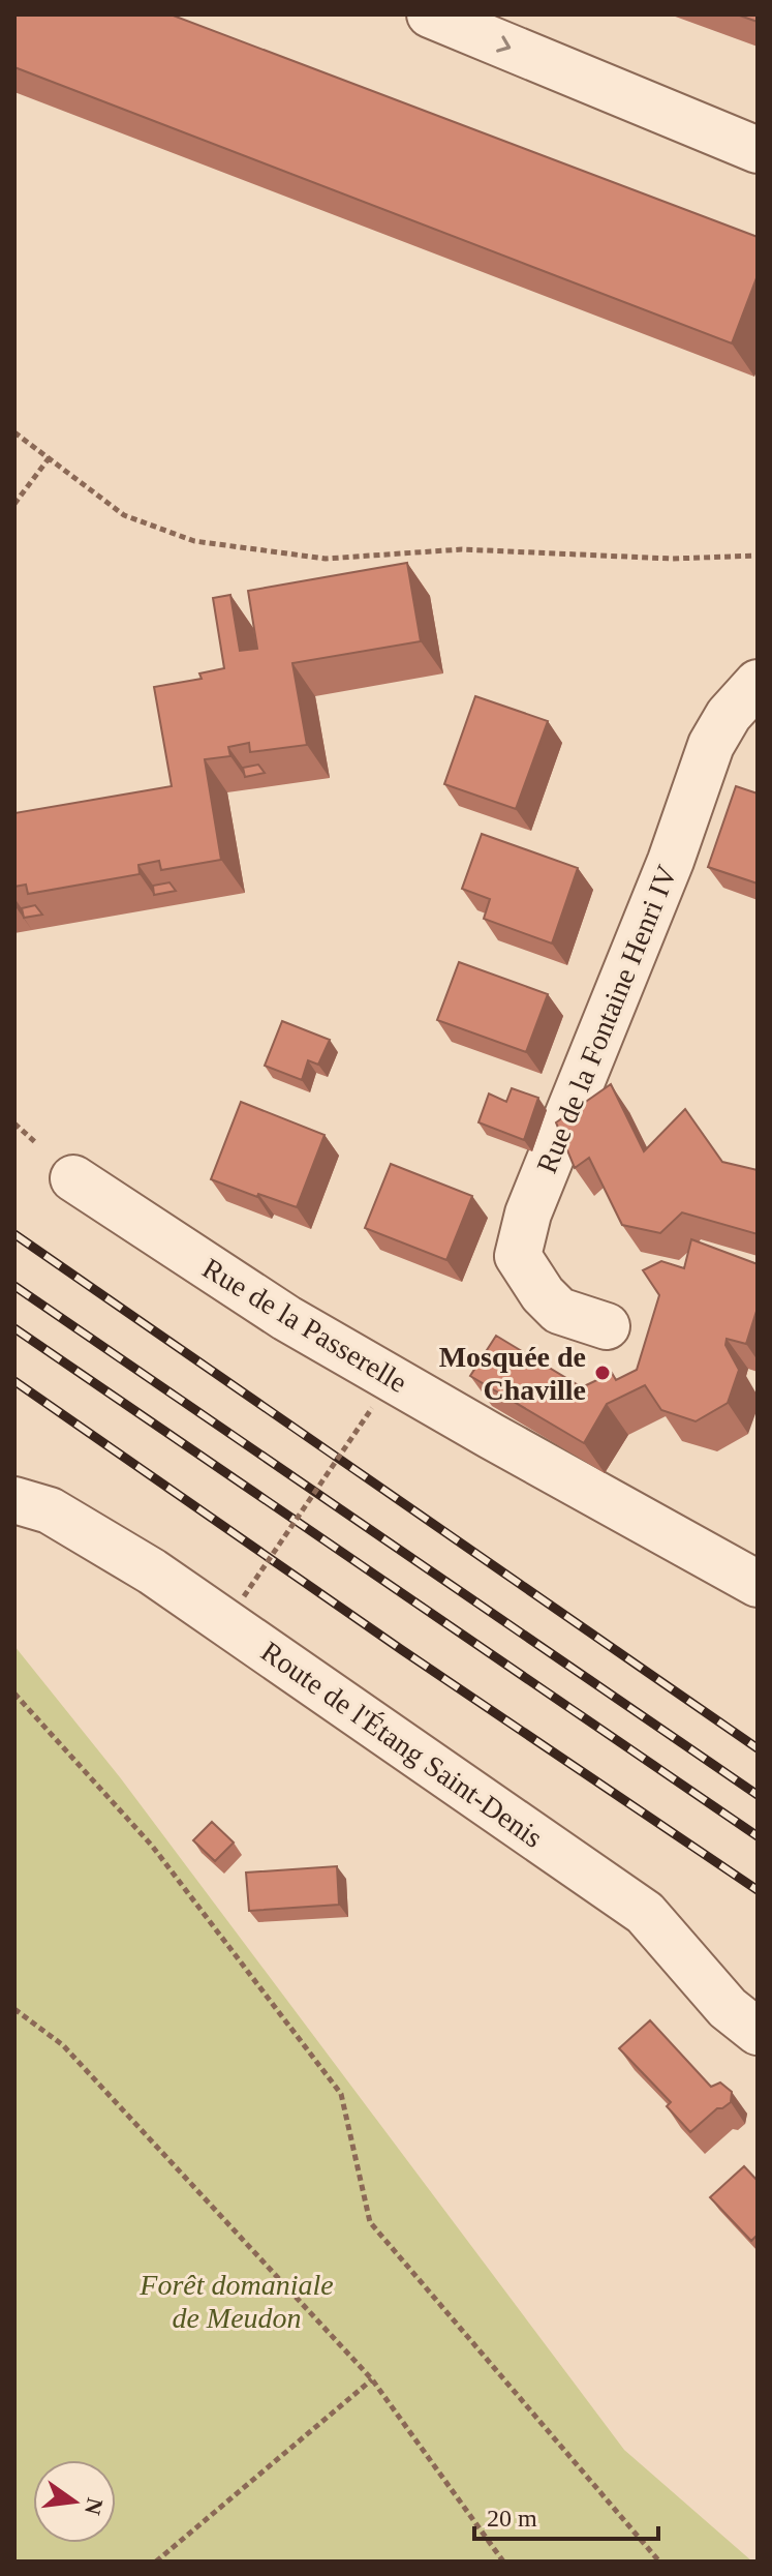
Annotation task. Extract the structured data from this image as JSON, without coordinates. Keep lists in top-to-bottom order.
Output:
{
  "streets": {
    "street": ["Rue de la Fontaine Henri IV", "Rue de la Passerelle", "Route de l'Étang Saint-Denis"]
  },
  "parks": ["Forêt domaniale de Meudon"],
  "places": ["Mosquée de Chaville"],
  "scale_bar": "20 m",
  "north": "right"
}
